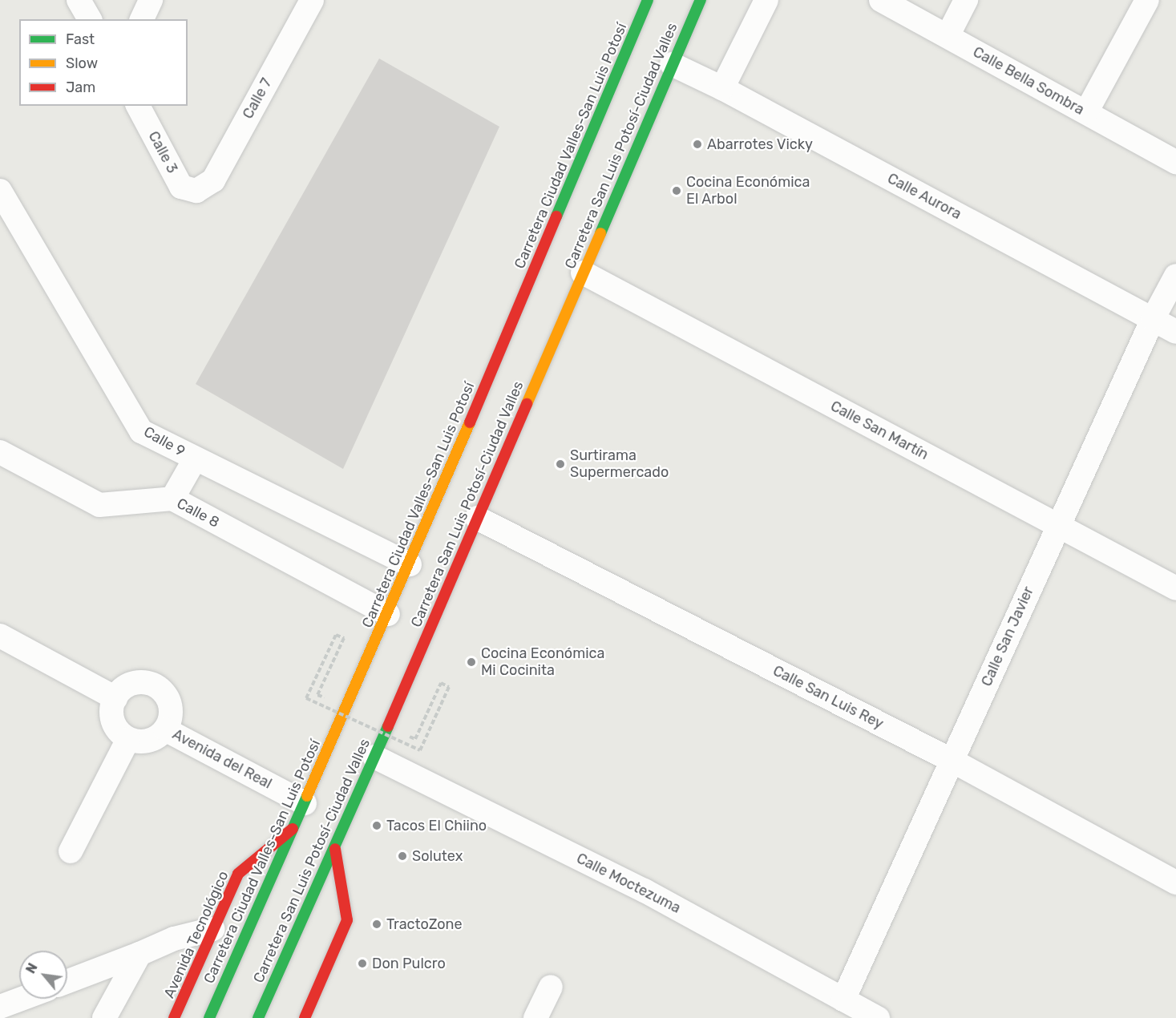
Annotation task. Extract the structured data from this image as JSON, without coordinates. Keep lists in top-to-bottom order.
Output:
{
  "streets": {
    "main road": ["Carretera Ciudad Valles-San Luis Potosí", "Carretera San Luis Potosí-Ciudad Valles", "Avenida Tecnológico"],
    "street": [
      "Calle Bella Sombra",
      "Calle 7",
      "Calle 3",
      "Calle Aurora",
      "Calle San Martín",
      "Calle 9",
      "Calle 8",
      "Calle San Javier",
      "Calle San Luis Rey",
      "Avenida del Real",
      "Calle Moctezuma"
    ]
  },
  "crossings": [
    ["Calle 7", "Calle 3"],
    ["Carretera Ciudad Valles-San Luis Potosí", "Calle 9"],
    ["Carretera Ciudad Valles-San Luis Potosí", "Calle 8"],
    ["Carretera Ciudad Valles-San Luis Potosí", "Avenida del Real"],
    ["Carretera Ciudad Valles-San Luis Potosí", "Avenida Tecnológico"],
    ["Carretera San Luis Potosí-Ciudad Valles", "Calle Aurora"],
    ["Carretera San Luis Potosí-Ciudad Valles", "Calle San Martín"],
    ["Carretera San Luis Potosí-Ciudad Valles", "Calle San Luis Rey"],
    ["Carretera San Luis Potosí-Ciudad Valles", "Calle Moctezuma"],
    ["Calle Aurora", "Calle San Javier"],
    ["Calle San Martín", "Calle San Javier"],
    ["Calle San Javier", "Calle San Luis Rey"],
    ["Calle San Javier", "Calle Moctezuma"]
  ],
  "places": [
    "Abarrotes Vicky",
    "Cocina Económica El Arbol",
    "Surtirama Supermercado",
    "Cocina Económica Mi Cocinita",
    "Tacos El Chiino",
    "Solutex",
    "TractoZone",
    "Don Pulcro"
  ],
  "legend": ["Fast", "Slow", "Jam"],
  "north": "top left"
}
